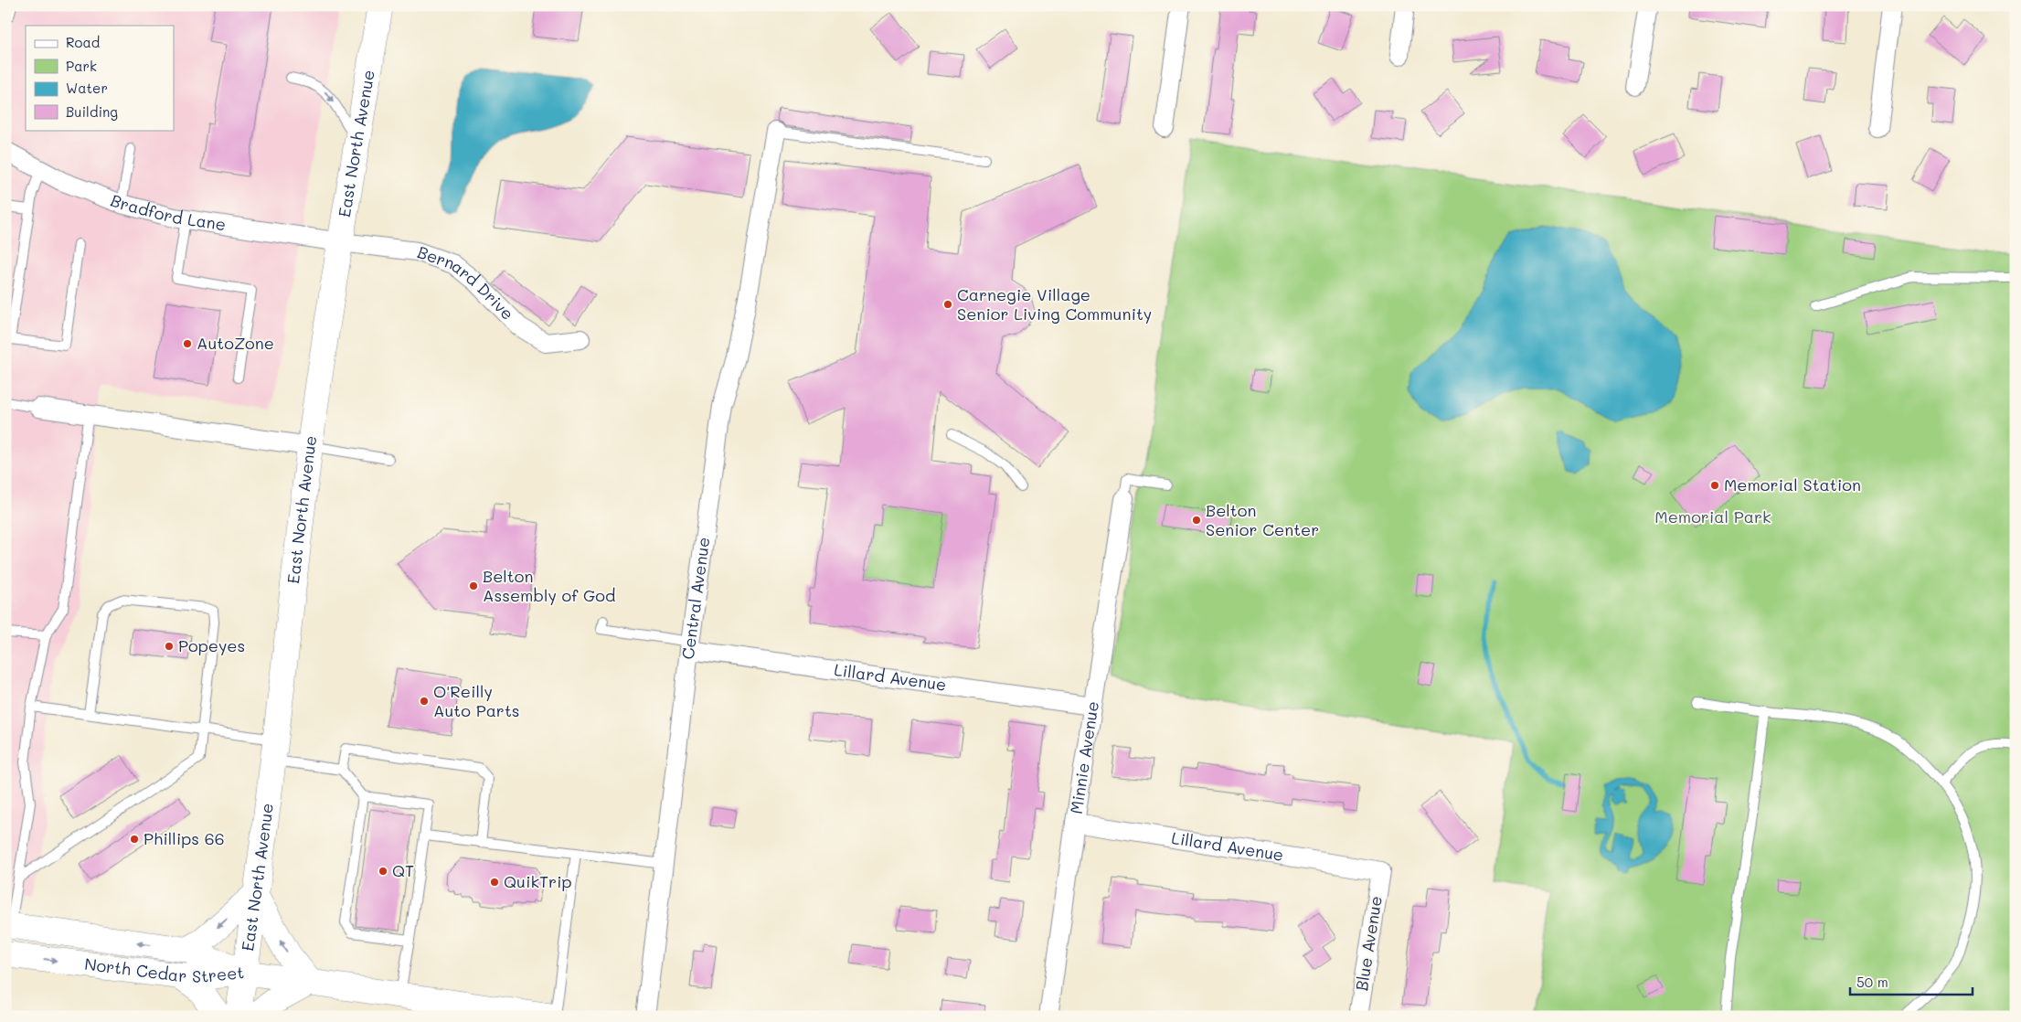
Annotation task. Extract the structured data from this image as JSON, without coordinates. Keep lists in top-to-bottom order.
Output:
{
  "streets": {
    "main road": ["East North Avenue", "North Cedar Street"],
    "street": [
      "Bradford Lane",
      "Bernard Drive",
      "Central Avenue",
      "Lillard Avenue",
      "Minnie Avenue",
      "Blue Avenue"
    ]
  },
  "crossings": [
    ["East North Avenue", "Bradford Lane"],
    ["East North Avenue", "Bernard Drive"],
    ["East North Avenue", "North Cedar Street"],
    ["Bradford Lane", "Bernard Drive"],
    ["Central Avenue", "Lillard Avenue"],
    ["Lillard Avenue", "Minnie Avenue"],
    ["Lillard Avenue", "Blue Avenue"]
  ],
  "parks": ["Memorial Park"],
  "places": [
    "Carnegie Village Senior Living Community",
    "AutoZone",
    "Memorial Station",
    "Belton Senior Center",
    "Belton Assembly of God",
    "Popeyes",
    "O'Reilly Auto Parts",
    "Phillips 66",
    "QT",
    "QuikTrip"
  ],
  "legend": [
    "Road",
    "Park",
    "Water",
    "Building"
  ],
  "scale_bar": "50 m"
}
